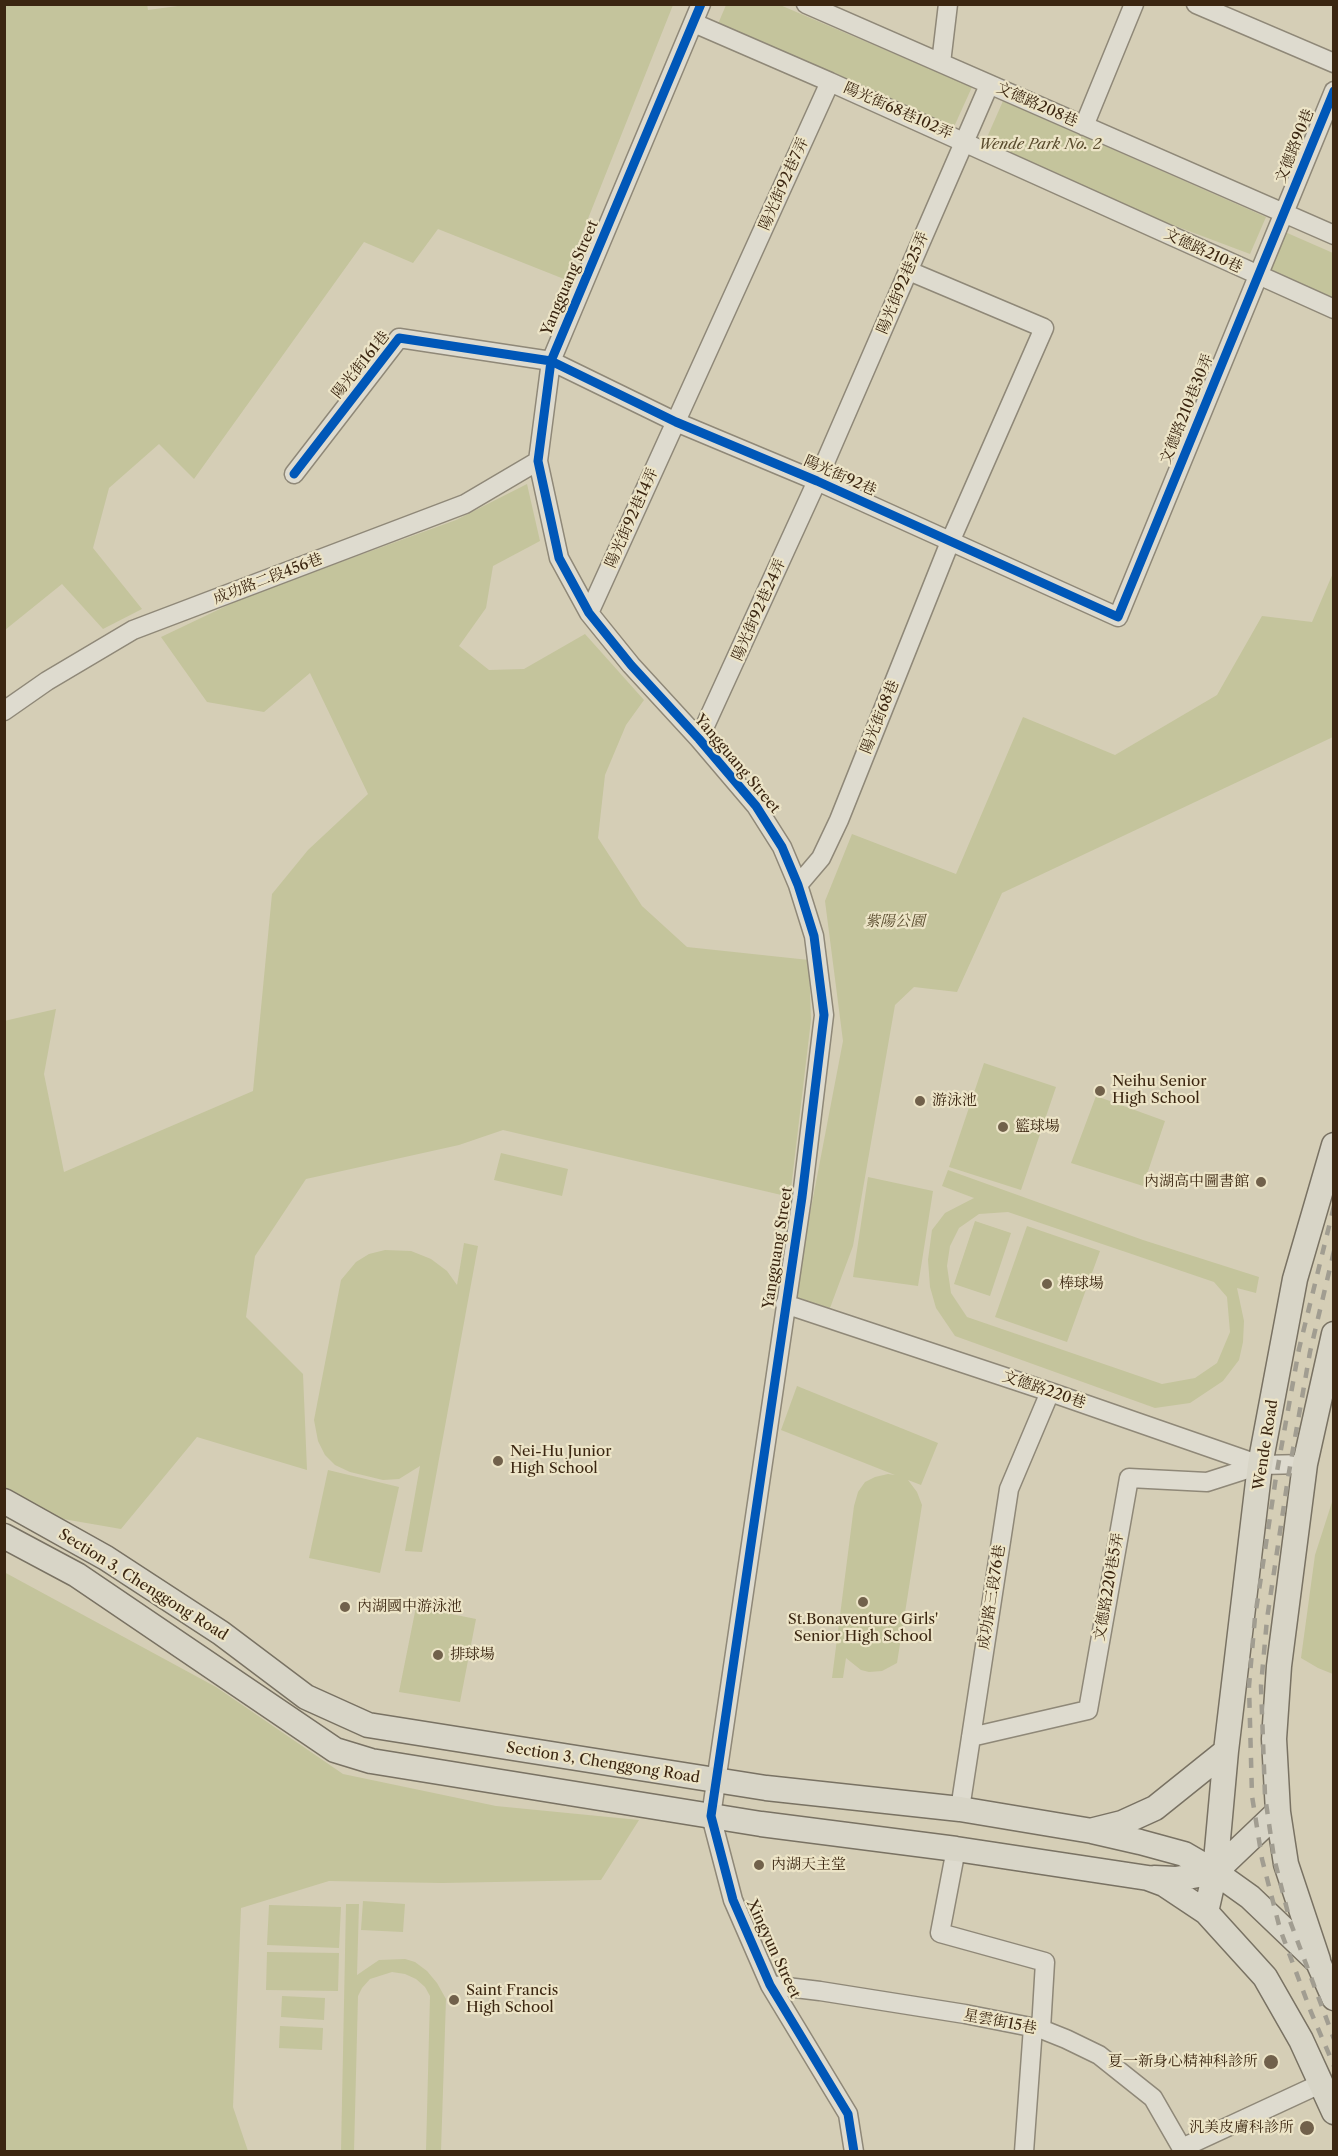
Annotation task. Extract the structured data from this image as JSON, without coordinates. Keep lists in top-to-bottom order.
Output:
{
  "streets": {
    "main road": ["Wende Road", "Section 3, Chenggong Road"],
    "street": [
      "文德路208巷",
      "陽光街68巷102弄",
      "文德路90巷",
      "陽光街92巷7弄",
      "文德路210巷",
      "Yangguang Street",
      "陽光街92巷25弄",
      "陽光街161巷",
      "文德路210巷30弄",
      "陽光街92巷",
      "陽光街92巷14弄",
      "成功路二段456巷",
      "陽光街92巷24弄",
      "陽光街68巷",
      "文德路220巷",
      "文德路220巷5弄",
      "成功路三段76巷",
      "Xingyun Street",
      "星雲街15巷"
    ]
  },
  "crossings": [
    ["文德路208巷", "文德路90巷"],
    ["文德路208巷", "陽光街92巷25弄"],
    ["文德路208巷", "文德路210巷30弄"],
    ["陽光街68巷102弄", "陽光街92巷7弄"],
    ["陽光街68巷102弄", "文德路210巷"],
    ["陽光街68巷102弄", "陽光街92巷25弄"],
    ["文德路90巷", "文德路210巷30弄"],
    ["陽光街92巷7弄", "陽光街92巷"],
    ["陽光街92巷7弄", "陽光街92巷14弄"],
    ["文德路210巷", "文德路210巷30弄"],
    ["Yangguang Street", "陽光街161巷"],
    ["Yangguang Street", "陽光街92巷"],
    ["Yangguang Street", "陽光街92巷14弄"],
    ["Yangguang Street", "成功路二段456巷"],
    ["Yangguang Street", "陽光街92巷24弄"],
    ["Yangguang Street", "陽光街68巷"],
    ["Yangguang Street", "文德路220巷"],
    ["Yangguang Street", "Section 3, Chenggong Road"],
    ["Yangguang Street", "Xingyun Street"],
    ["陽光街92巷25弄", "陽光街92巷"],
    ["陽光街92巷25弄", "陽光街92巷24弄"],
    ["陽光街92巷25弄", "陽光街68巷"],
    ["陽光街161巷", "陽光街92巷"],
    ["文德路210巷30弄", "陽光街92巷"],
    ["陽光街92巷", "陽光街92巷14弄"],
    ["陽光街92巷", "陽光街92巷24弄"],
    ["陽光街92巷", "陽光街68巷"],
    ["文德路220巷", "Wende Road"],
    ["文德路220巷", "文德路220巷5弄"],
    ["文德路220巷", "成功路三段76巷"],
    ["Wende Road", "Section 3, Chenggong Road"],
    ["Wende Road", "文德路220巷5弄"],
    ["Section 3, Chenggong Road", "成功路三段76巷"],
    ["Section 3, Chenggong Road", "Xingyun Street"],
    ["文德路220巷5弄", "成功路三段76巷"],
    ["Xingyun Street", "星雲街15巷"]
  ],
  "parks": ["Wende Park No. 2", "紫陽公園"],
  "places": [
    "Neihu Senior High School",
    "游泳池",
    "籃球場",
    "內湖高中圖書館",
    "棒球場",
    "Nei-Hu Junior High School",
    "St.Bonaventure Girls' Senior High School",
    "內湖國中游泳池",
    "排球場",
    "內湖天主堂",
    "Saint Francis High School",
    "夏一新身心精神科診所",
    "汎美皮膚科診所"
  ]
}
